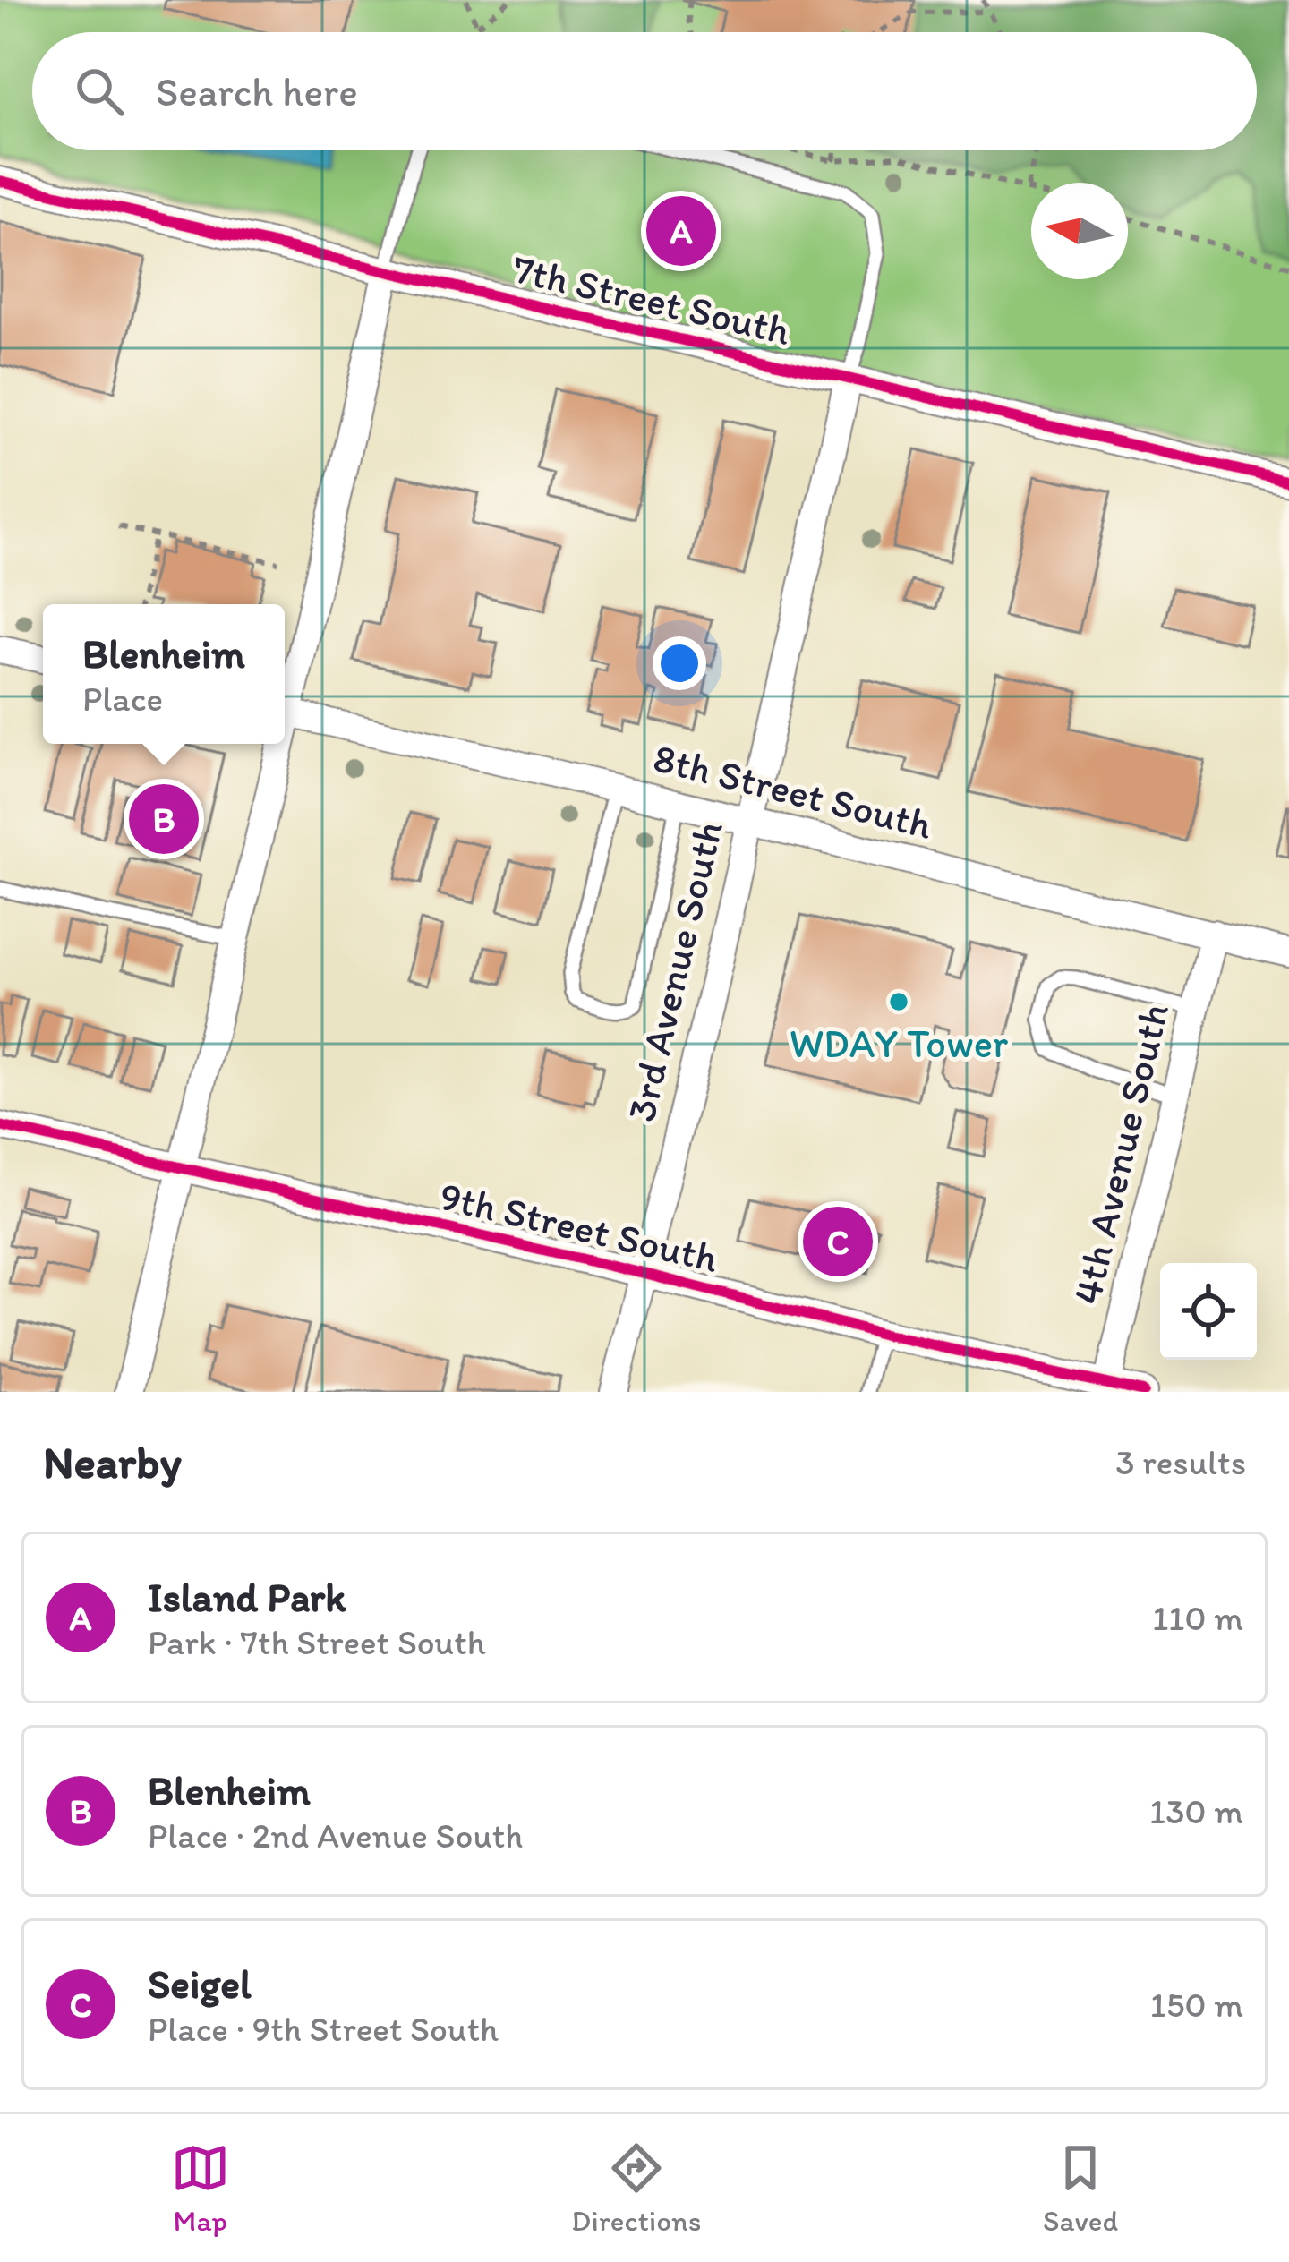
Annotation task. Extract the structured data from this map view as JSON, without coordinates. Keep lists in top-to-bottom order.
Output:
{
  "streets": {
    "street": [
      "7th Street South",
      "8th Street South",
      "3rd Avenue South",
      "4th Avenue South",
      "9th Street South"
    ]
  },
  "crossings": [
    ["7th Street South", "3rd Avenue South"],
    ["8th Street South", "3rd Avenue South"],
    ["8th Street South", "4th Avenue South"],
    ["3rd Avenue South", "9th Street South"],
    ["4th Avenue South", "9th Street South"]
  ],
  "places": ["WDAY Tower"],
  "north": "left",
  "page": {
    "search": "Search here",
    "pins": ["A", "B", "C"],
    "popup": ["Blenheim", "Place"],
    "heading": ["Nearby", "3 results"],
    "list": [
      {
        "mark": "A",
        "name": "Island Park",
        "note": "Park · 7th Street South",
        "value": "110 m"
      },
      {
        "mark": "B",
        "name": "Blenheim",
        "note": "Place · 2nd Avenue South",
        "value": "130 m"
      },
      {
        "mark": "C",
        "name": "Seigel",
        "note": "Place · 9th Street South",
        "value": "150 m"
      }
    ],
    "nav": ["Map", "Directions", "Saved"]
  }
}
